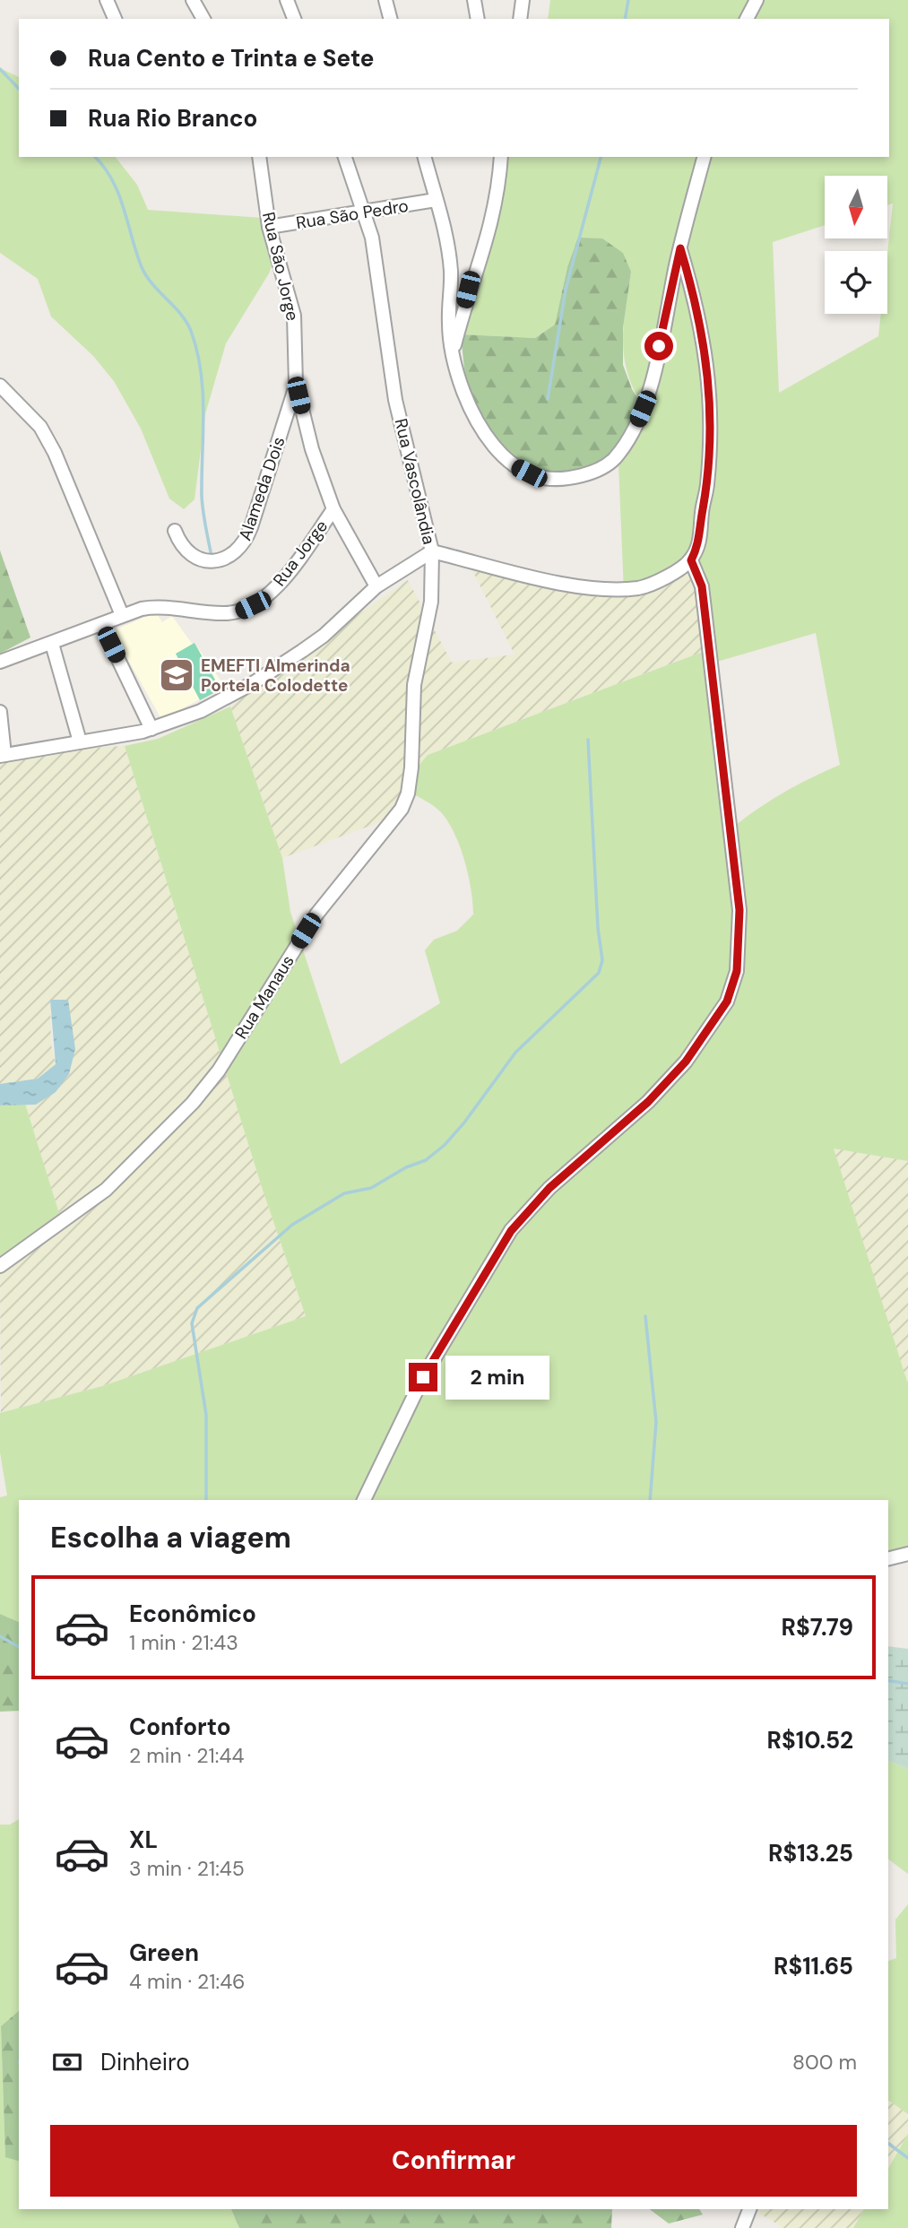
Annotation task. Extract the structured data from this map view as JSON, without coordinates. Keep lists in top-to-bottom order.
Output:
{
  "streets": {
    "street": [
      "Rua São Pedro",
      "Rua São Jorge",
      "Rua Vascolândia",
      "Alameda Dois",
      "Rua Jorge",
      "Rua Manaus"
    ]
  },
  "crossings": [
    ["Rua São Pedro", "Rua São Jorge"],
    ["Rua São Pedro", "Rua Vascolândia"],
    ["Rua São Jorge", "Rua Vascolândia"],
    ["Rua São Jorge", "Alameda Dois"],
    ["Rua São Jorge", "Rua Jorge"],
    ["Rua Vascolândia", "Rua Manaus"]
  ],
  "places": {
    "school or university": ["EMEFTI Almerinda Portela Colodette"]
  },
  "north": "bottom",
  "page": {
    "banner": ["Rua Cento e Trinta e Sete", "Rua Rio Branco"],
    "bubble": "2 min",
    "heading": "Escolha a viagem",
    "list": [
      {
        "name": "Econômico",
        "note": "1 min · 21:43",
        "value": "R$7.79"
      },
      {
        "name": "Conforto",
        "note": "2 min · 21:44",
        "value": "R$10.52"
      },
      {
        "name": "XL",
        "note": "3 min · 21:45",
        "value": "R$13.25"
      },
      {
        "name": "Green",
        "note": "4 min · 21:46",
        "value": "R$11.65"
      }
    ],
    "pay": ["Dinheiro", "800 m"],
    "buttons": "Confirmar"
  }
}
